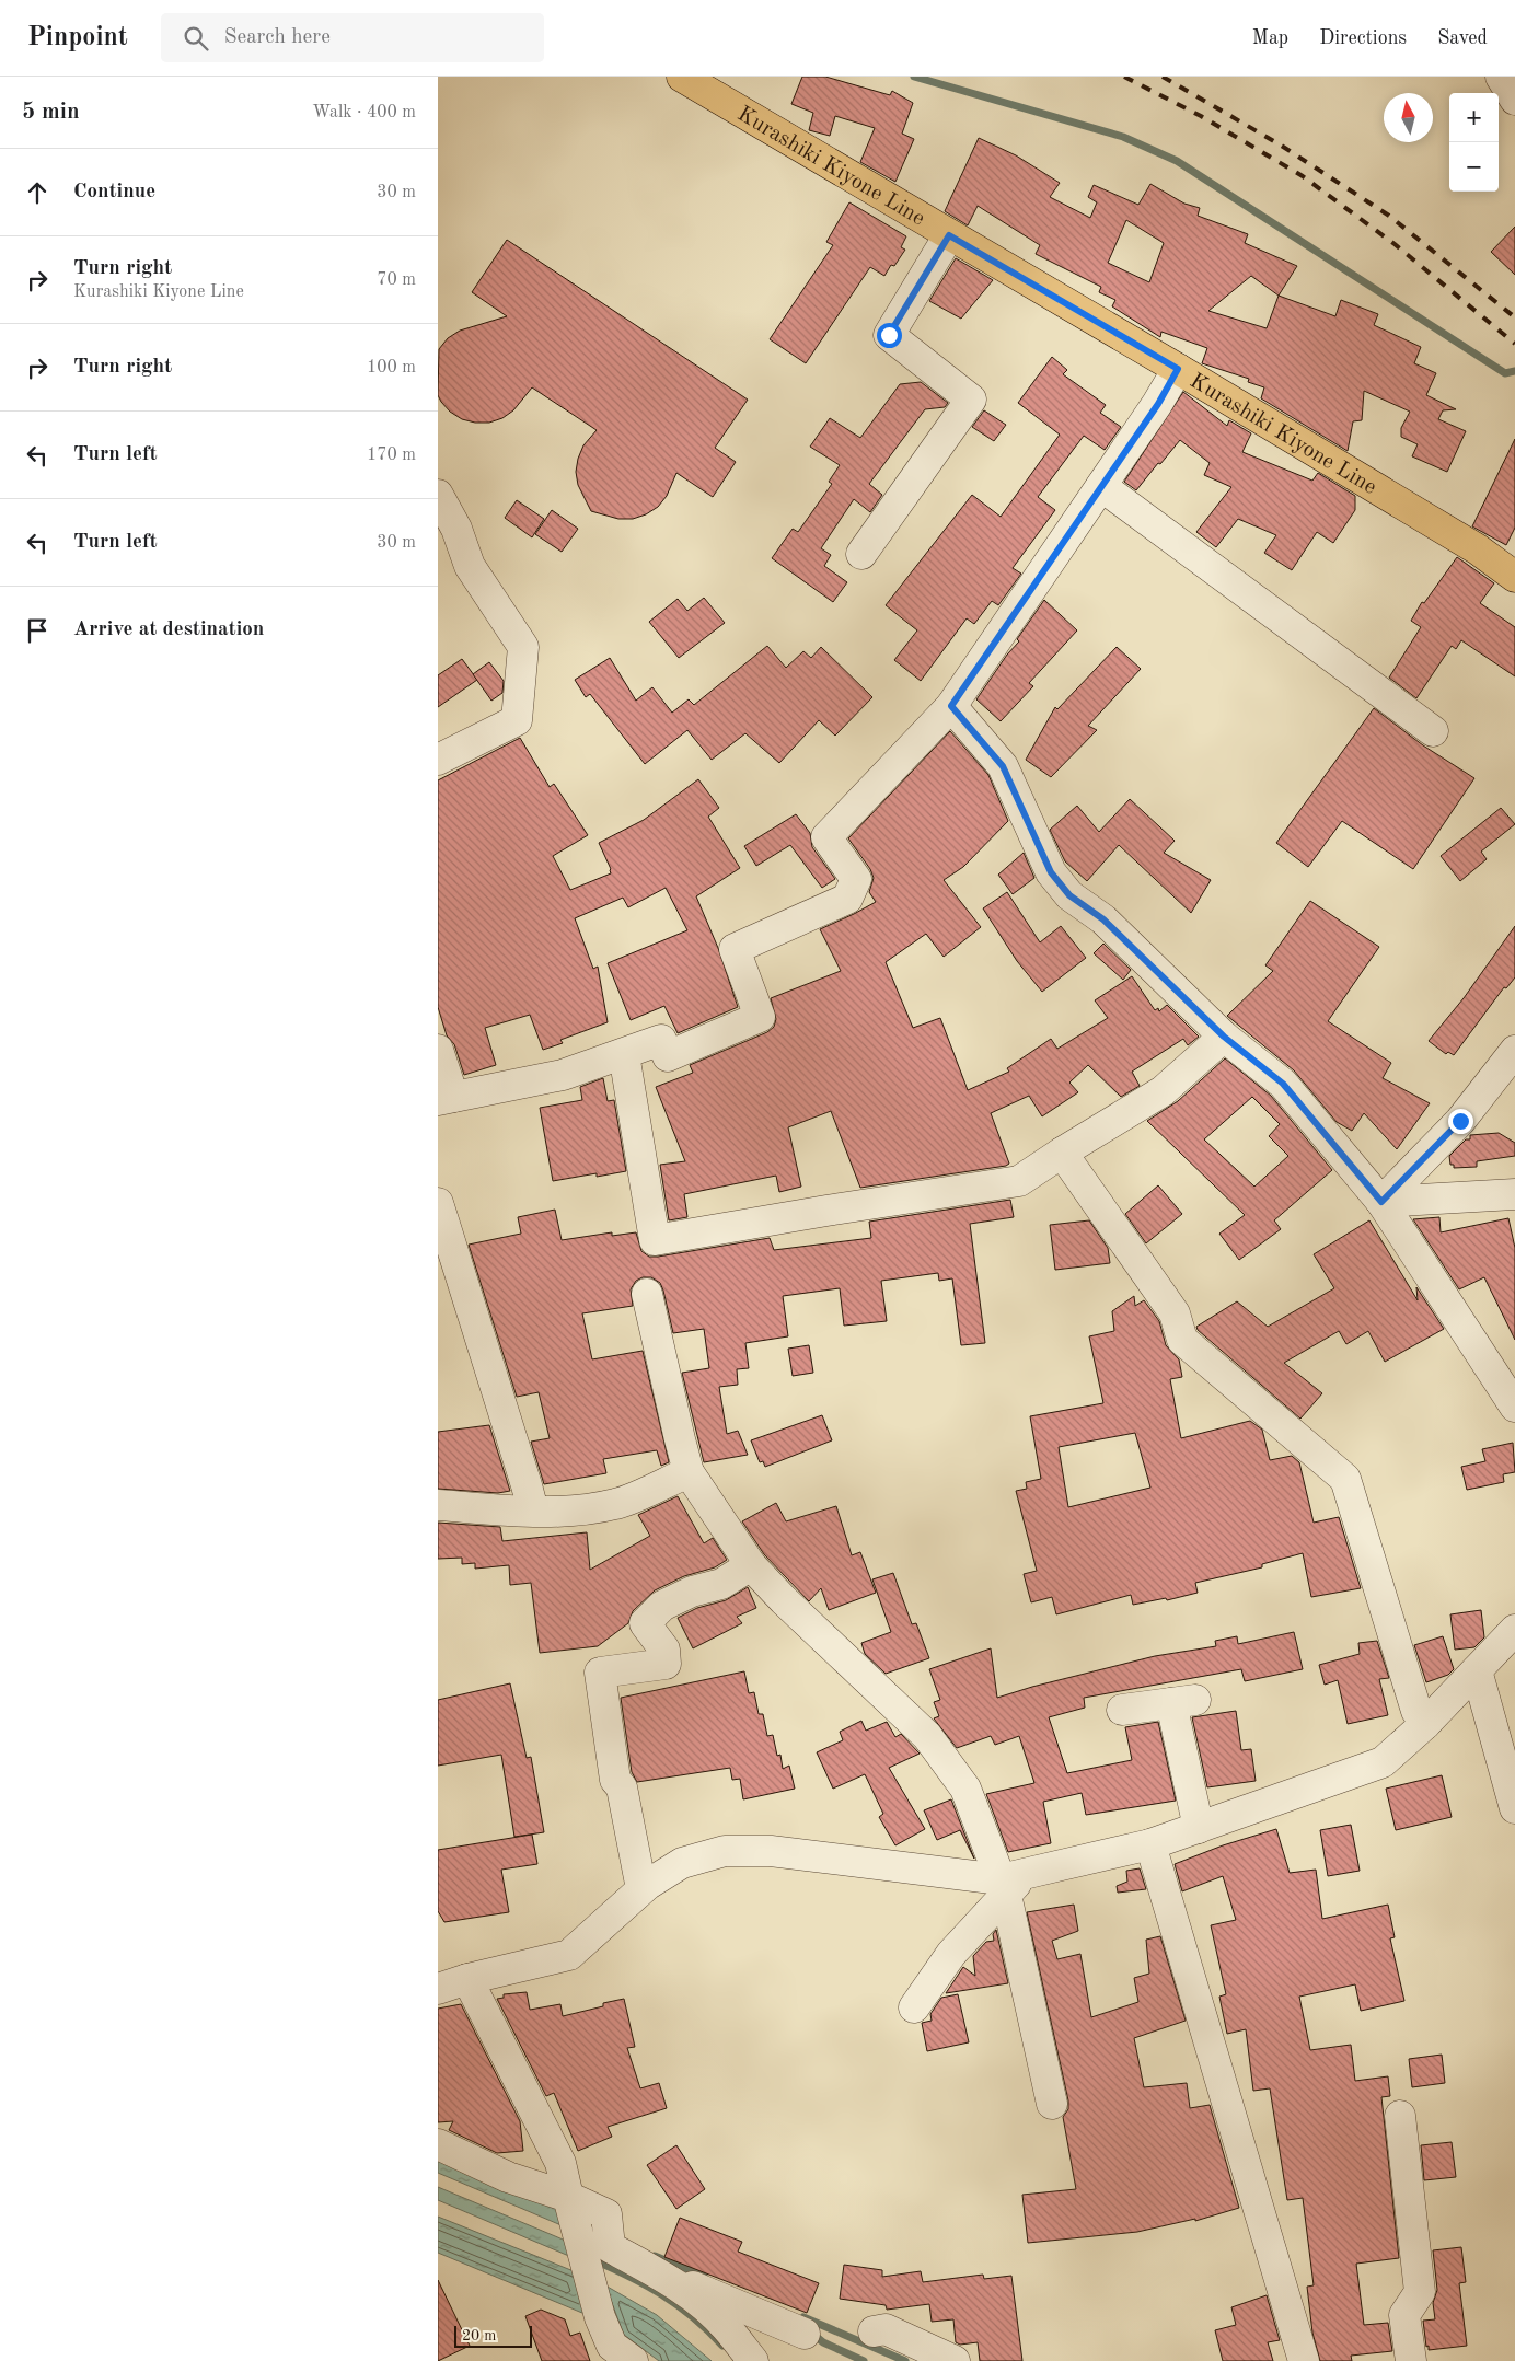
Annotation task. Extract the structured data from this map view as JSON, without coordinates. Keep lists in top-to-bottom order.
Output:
{
  "streets": {
    "main road": ["Kurashiki Kiyone Line"]
  },
  "scale_bar": "20 m",
  "north": "top",
  "page": {
    "header": "Pinpoint",
    "search": "Search here",
    "nav": ["Map", "Directions", "Saved"],
    "heading": ["5 min", "Walk · 400 m"],
    "map_buttons": ["+", "−"],
    "list": [
      ["Continue", "30 m"],
      ["Turn right", "Kurashiki Kiyone Line", "70 m"],
      ["Turn right", "100 m"],
      ["Turn left", "170 m"],
      ["Turn left", "30 m"],
      "Arrive at destination"
    ],
    "scale": "20 m"
  }
}
